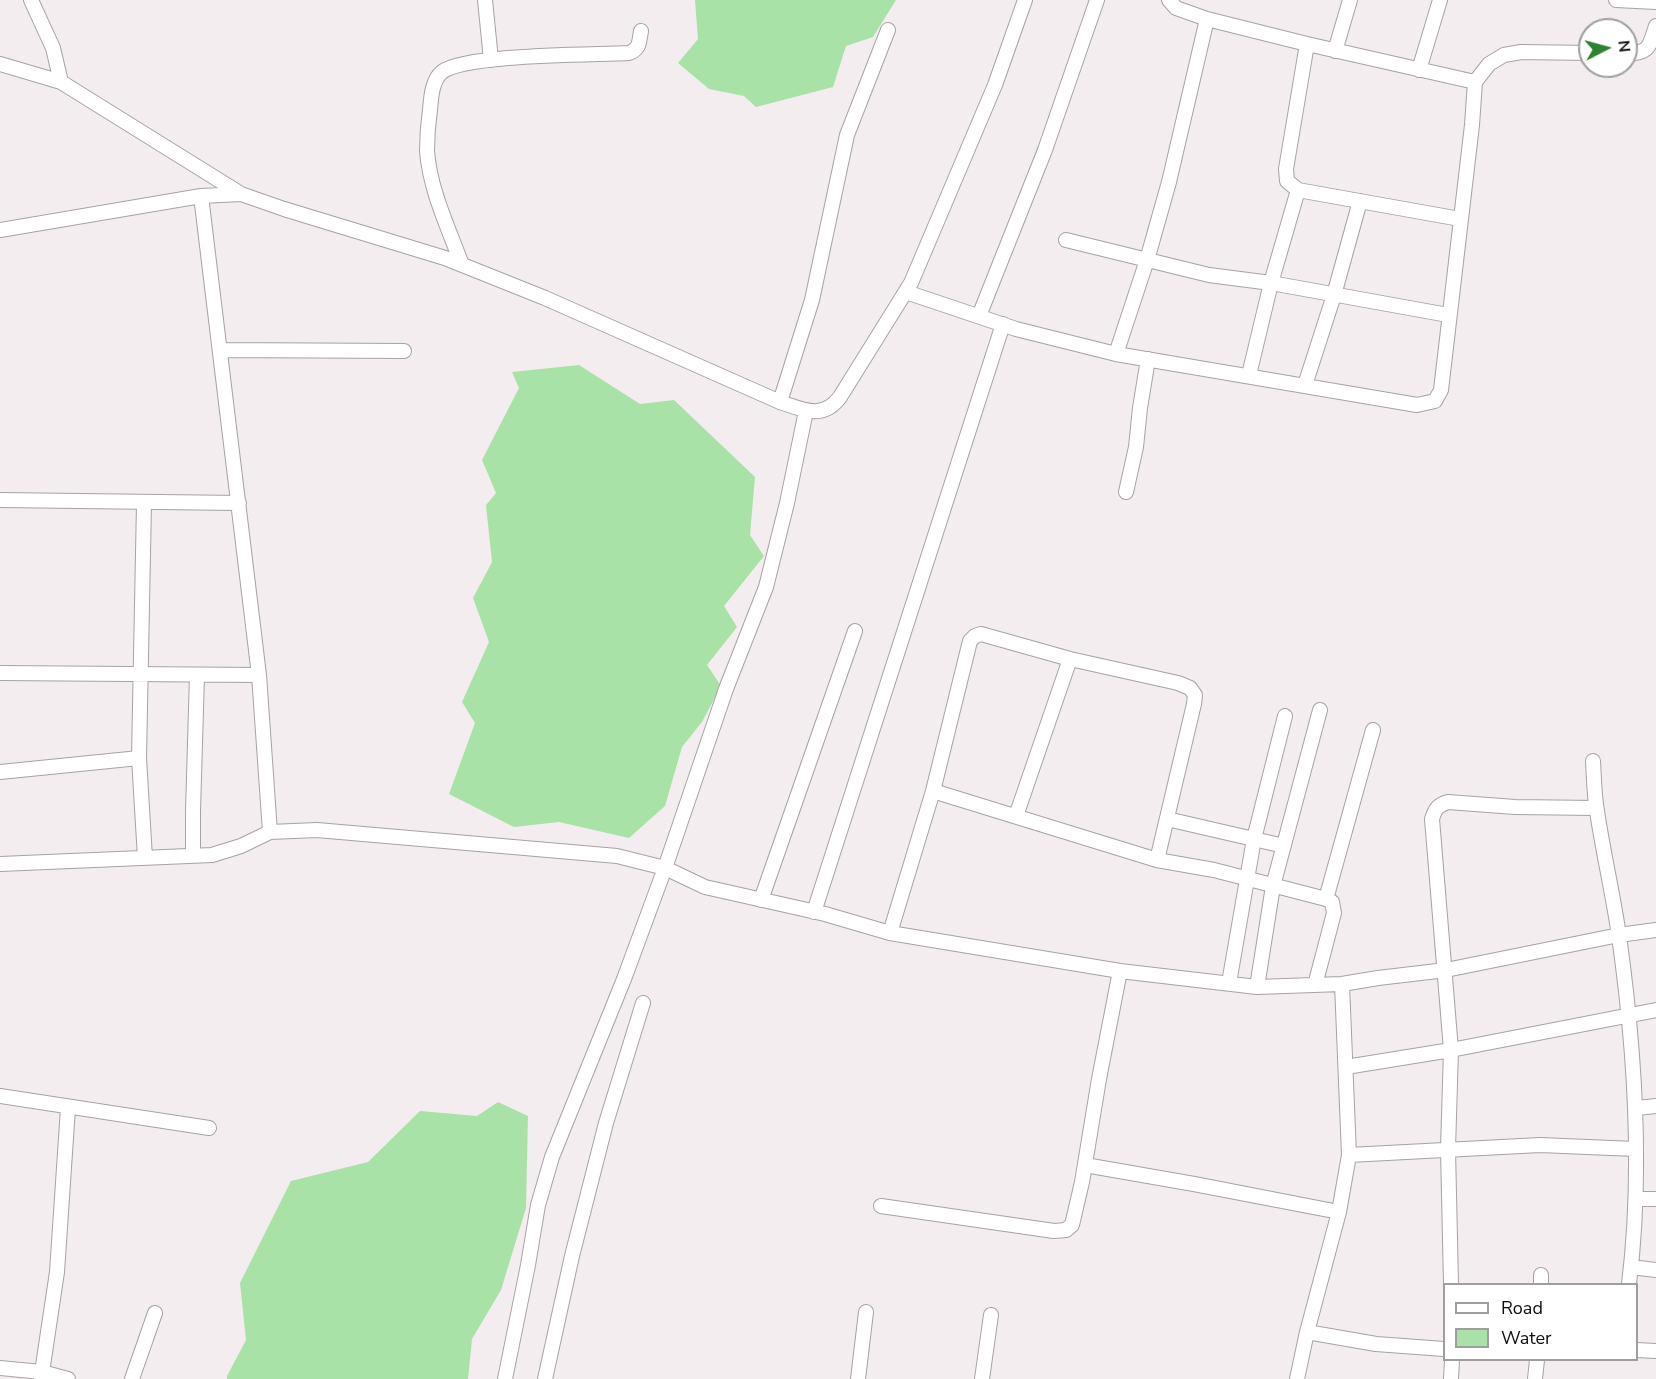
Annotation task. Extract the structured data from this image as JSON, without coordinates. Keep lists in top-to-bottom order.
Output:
{
  "legend": ["Road", "Water"],
  "north": "right"
}
